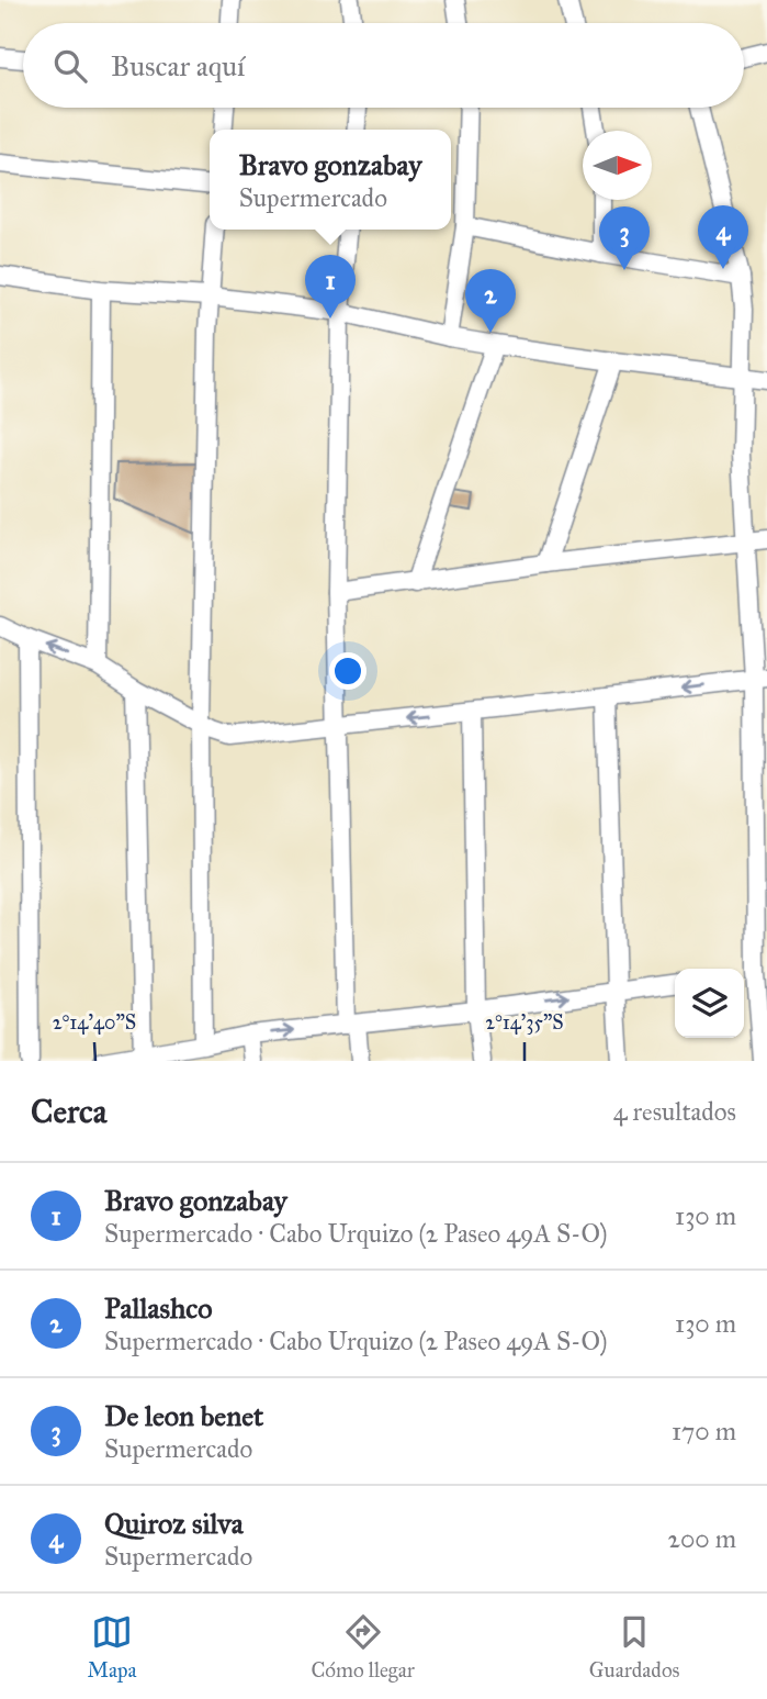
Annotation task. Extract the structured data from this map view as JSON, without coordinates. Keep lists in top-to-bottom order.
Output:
{
  "north": "right",
  "page": {
    "search": "Buscar aquí",
    "popup": ["Bravo gonzabay", "Supermercado"],
    "pins": [
      "4",
      "3",
      "1",
      "2"
    ],
    "heading": ["Cerca", "4 resultados"],
    "list": [
      {
        "mark": "1",
        "name": "Bravo gonzabay",
        "note": "Supermercado · Cabo Urquizo (2 Paseo 49A S-O)",
        "value": "130 m"
      },
      {
        "mark": "2",
        "name": "Pallashco",
        "note": "Supermercado · Cabo Urquizo (2 Paseo 49A S-O)",
        "value": "130 m"
      },
      {
        "mark": "3",
        "name": "De leon benet",
        "note": "Supermercado",
        "value": "170 m"
      },
      {
        "mark": "4",
        "name": "Quiroz silva",
        "note": "Supermercado",
        "value": "200 m"
      }
    ],
    "nav": ["Mapa", "Cómo llegar", "Guardados"]
  },
  "coordinates": ["2°14'40\"S", "2°14'35\"S"]
}
